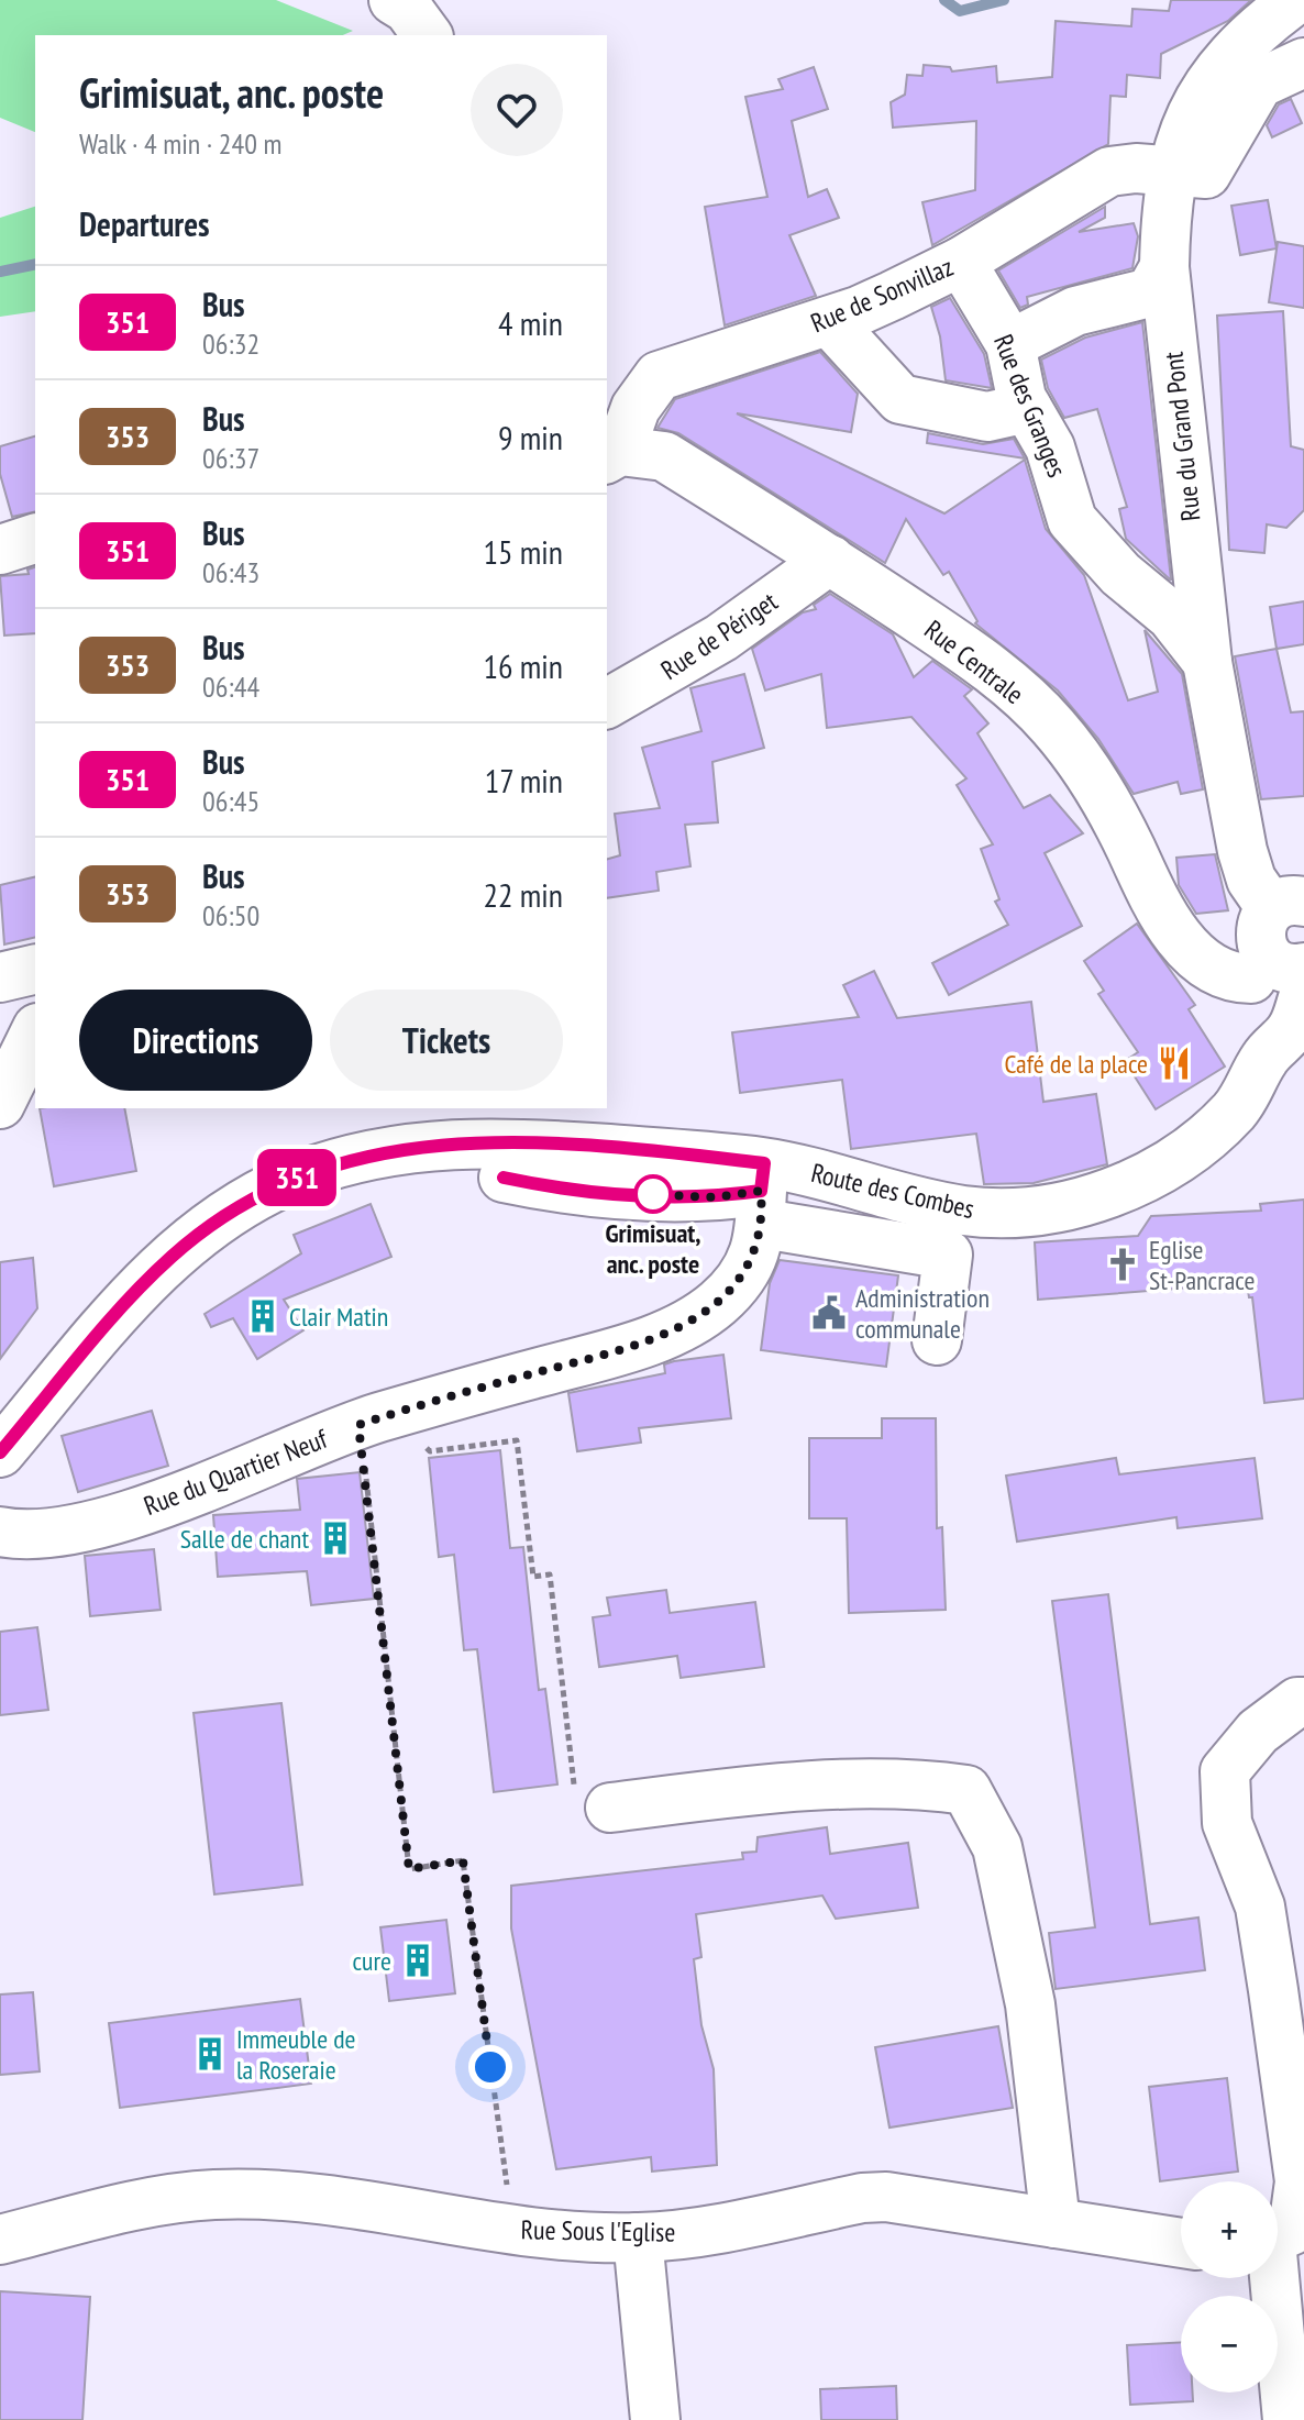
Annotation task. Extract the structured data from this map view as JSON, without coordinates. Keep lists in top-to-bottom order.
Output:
{
  "streets": {
    "street": [
      "Rue de Sonvillaz",
      "Rue des Granges",
      "Rue du Grand Pont",
      "Rue de Périget",
      "Rue Centrale",
      "Route des Combes",
      "Rue du Quartier Neuf",
      "Rue Sous l'Eglise"
    ]
  },
  "crossings": [
    ["Rue de Sonvillaz", "Rue des Granges"],
    ["Rue de Sonvillaz", "Rue du Grand Pont"],
    ["Rue de Sonvillaz", "Rue Centrale"],
    ["Rue des Granges", "Rue du Grand Pont"],
    ["Rue du Grand Pont", "Rue Centrale"],
    ["Rue de Périget", "Rue Centrale"],
    ["Route des Combes", "Rue du Quartier Neuf"]
  ],
  "places": {
    "restaurant": ["Café de la place"],
    "other": ["Grimisuat, anc. poste"],
    "church": ["Eglise St-Pancrace"],
    "public building": ["Administration communale"],
    "building": [
      "Clair Matin",
      "Salle de chant",
      "cure",
      "Immeuble de la Roseraie"
    ]
  },
  "lines": ["bus line 351"],
  "page": {
    "on_map": "351",
    "heading": [
      ["Grimisuat, anc. poste", "Walk · 4 min · 240 m"],
      "Departures"
    ],
    "list": [
      {
        "mark": "351",
        "name": "Bus",
        "note": "06:32",
        "value": "4 min"
      },
      {
        "mark": "353",
        "name": "Bus",
        "note": "06:37",
        "value": "9 min"
      },
      {
        "mark": "351",
        "name": "Bus",
        "note": "06:43",
        "value": "15 min"
      },
      {
        "mark": "353",
        "name": "Bus",
        "note": "06:44",
        "value": "16 min"
      },
      {
        "mark": "351",
        "name": "Bus",
        "note": "06:45",
        "value": "17 min"
      },
      {
        "mark": "353",
        "name": "Bus",
        "note": "06:50",
        "value": "22 min"
      }
    ],
    "buttons": ["Directions", "Tickets"],
    "map_buttons": ["+", "−"]
  }
}
